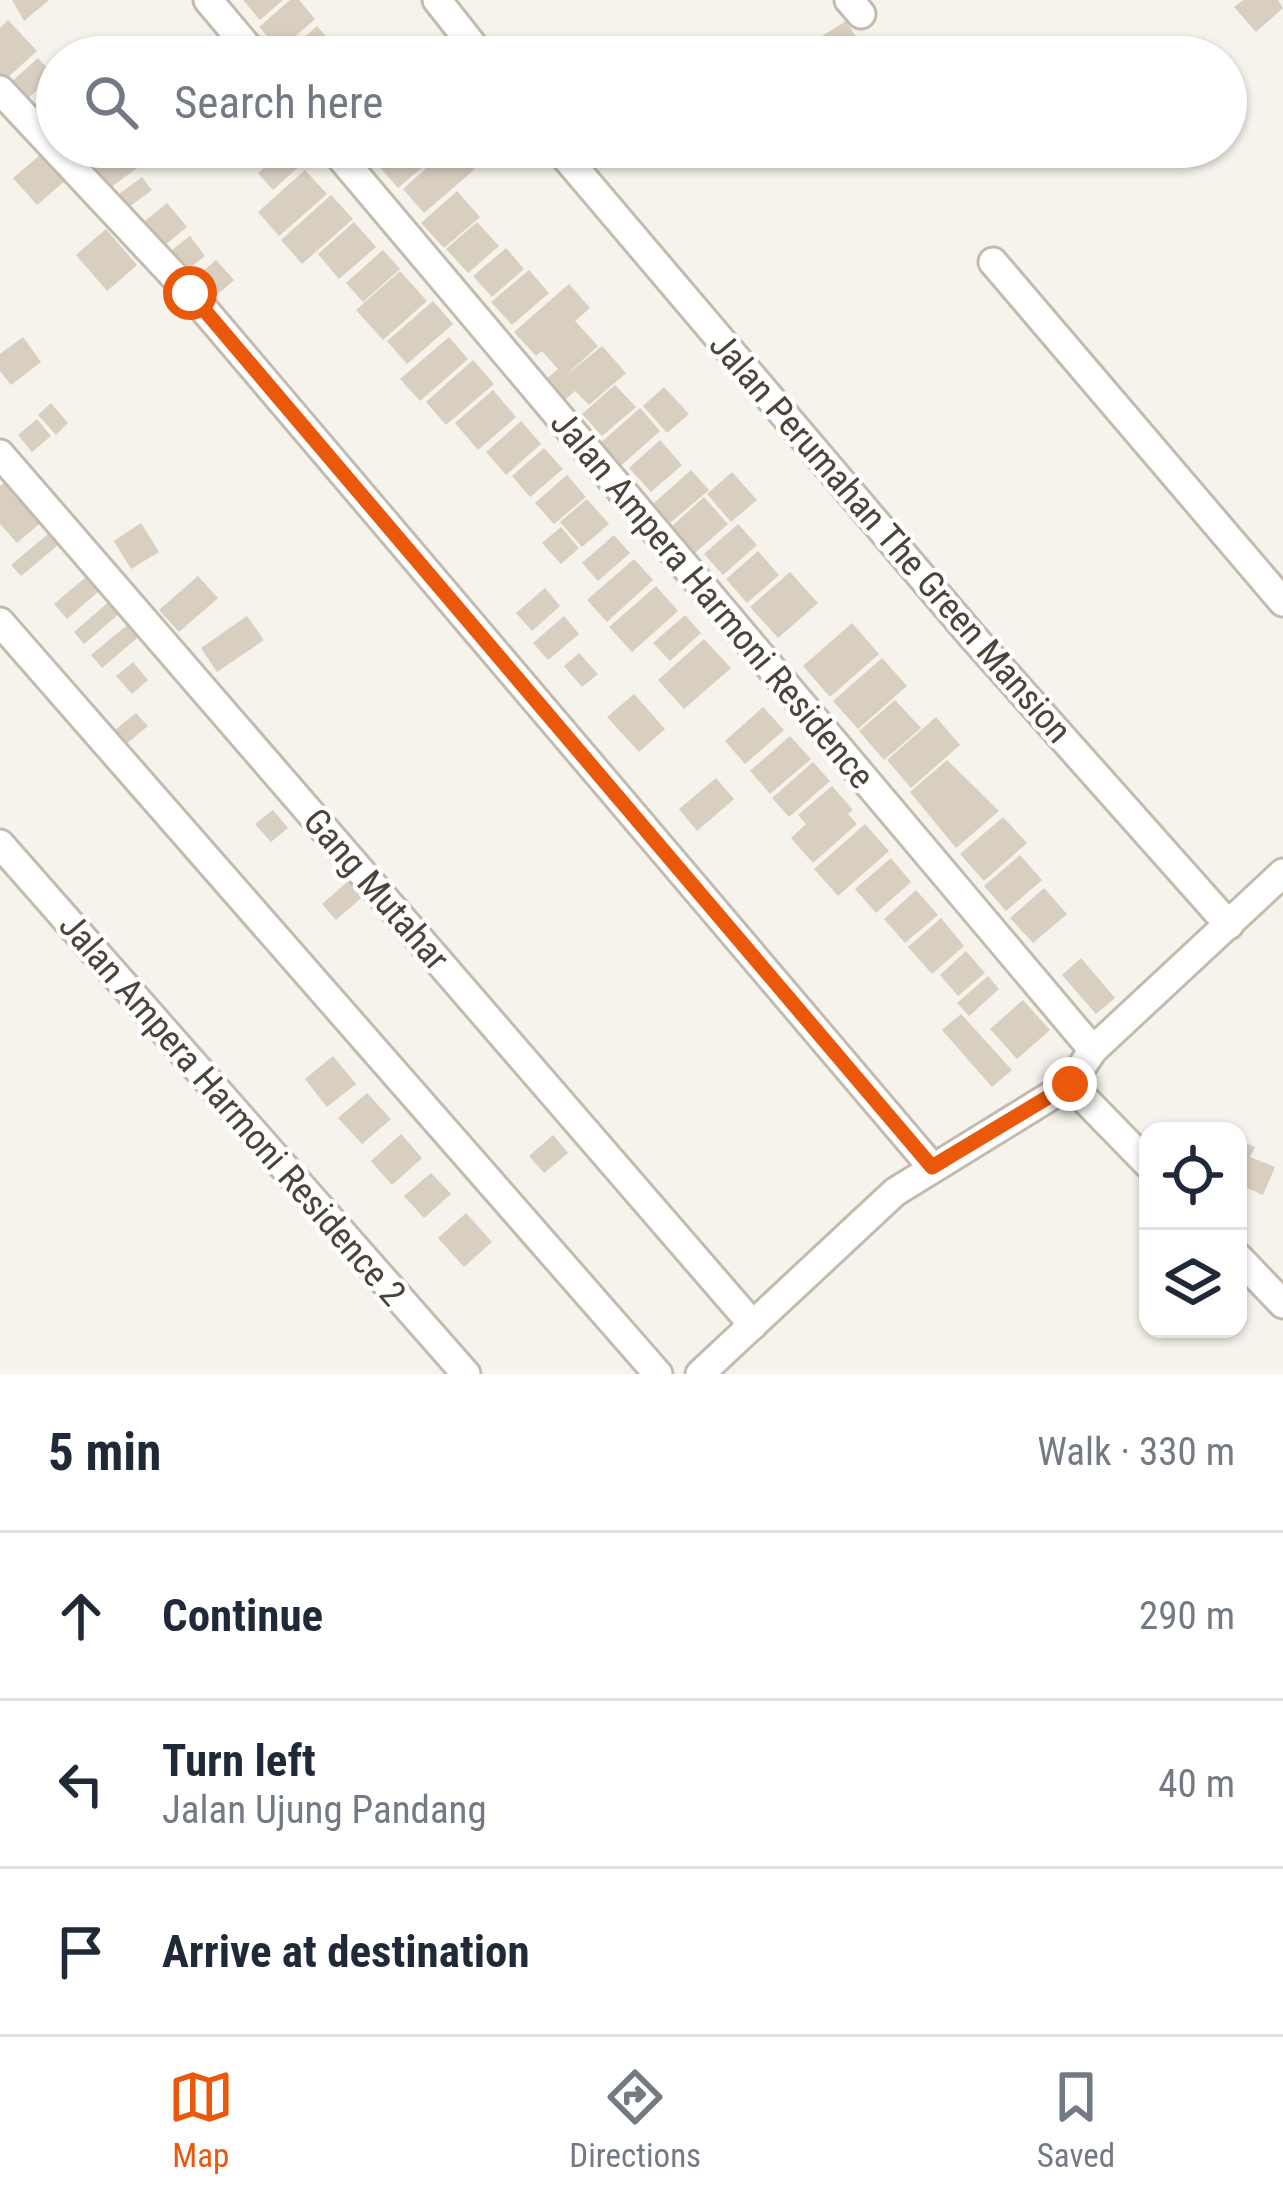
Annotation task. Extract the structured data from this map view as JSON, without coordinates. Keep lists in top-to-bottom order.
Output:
{
  "streets": {
    "street": [
      "Jalan Perumahan The Green Mansion",
      "Jalan Ampera Harmoni Residence",
      "Gang Mutahar",
      "Jalan Ampera Harmoni Residence 2"
    ]
  },
  "page": {
    "search": "Search here",
    "heading": ["5 min", "Walk · 330 m"],
    "list": [
      ["Continue", "290 m"],
      ["Turn left", "Jalan Ujung Pandang", "40 m"],
      "Arrive at destination"
    ],
    "nav": ["Map", "Directions", "Saved"]
  }
}
